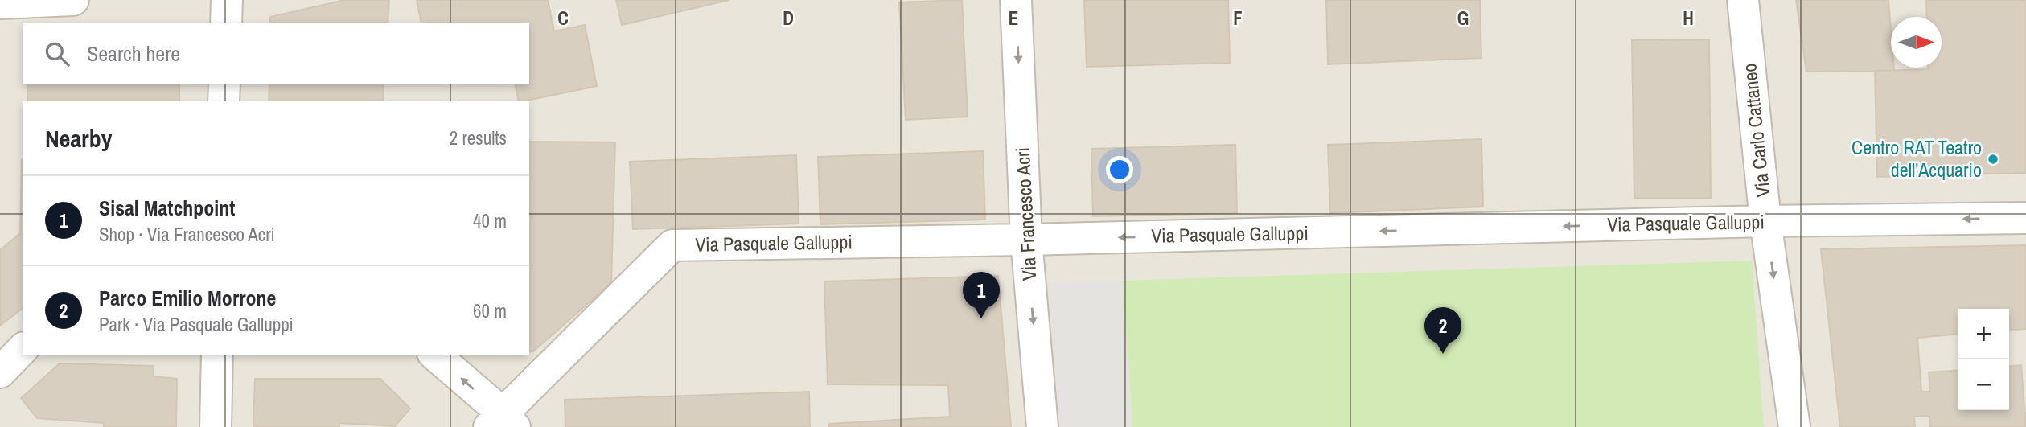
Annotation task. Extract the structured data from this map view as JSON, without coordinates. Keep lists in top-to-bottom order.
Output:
{
  "streets": {
    "street": ["Via Carlo Cattaneo", "Via Francesco Acri", "Via Pasquale Galluppi"]
  },
  "crossings": [
    ["Via Carlo Cattaneo", "Via Pasquale Galluppi"],
    ["Via Francesco Acri", "Via Pasquale Galluppi"]
  ],
  "one_way": ["Via Carlo Cattaneo", "Via Francesco Acri", "Via Pasquale Galluppi"],
  "places": ["Centro RAT Teatro dell'Acquario"],
  "north": "right",
  "page": {
    "search": "Search here",
    "heading": ["Nearby", "2 results"],
    "list": [
      {
        "mark": "1",
        "name": "Sisal Matchpoint",
        "note": "Shop · Via Francesco Acri",
        "value": "40 m"
      },
      {
        "mark": "2",
        "name": "Parco Emilio Morrone",
        "note": "Park · Via Pasquale Galluppi",
        "value": "60 m"
      }
    ],
    "pins": ["1", "2"],
    "map_buttons": ["+", "−"]
  },
  "grid": {
    "columns": [
      "C",
      "D",
      "E",
      "F",
      "G",
      "H"
    ]
  }
}
